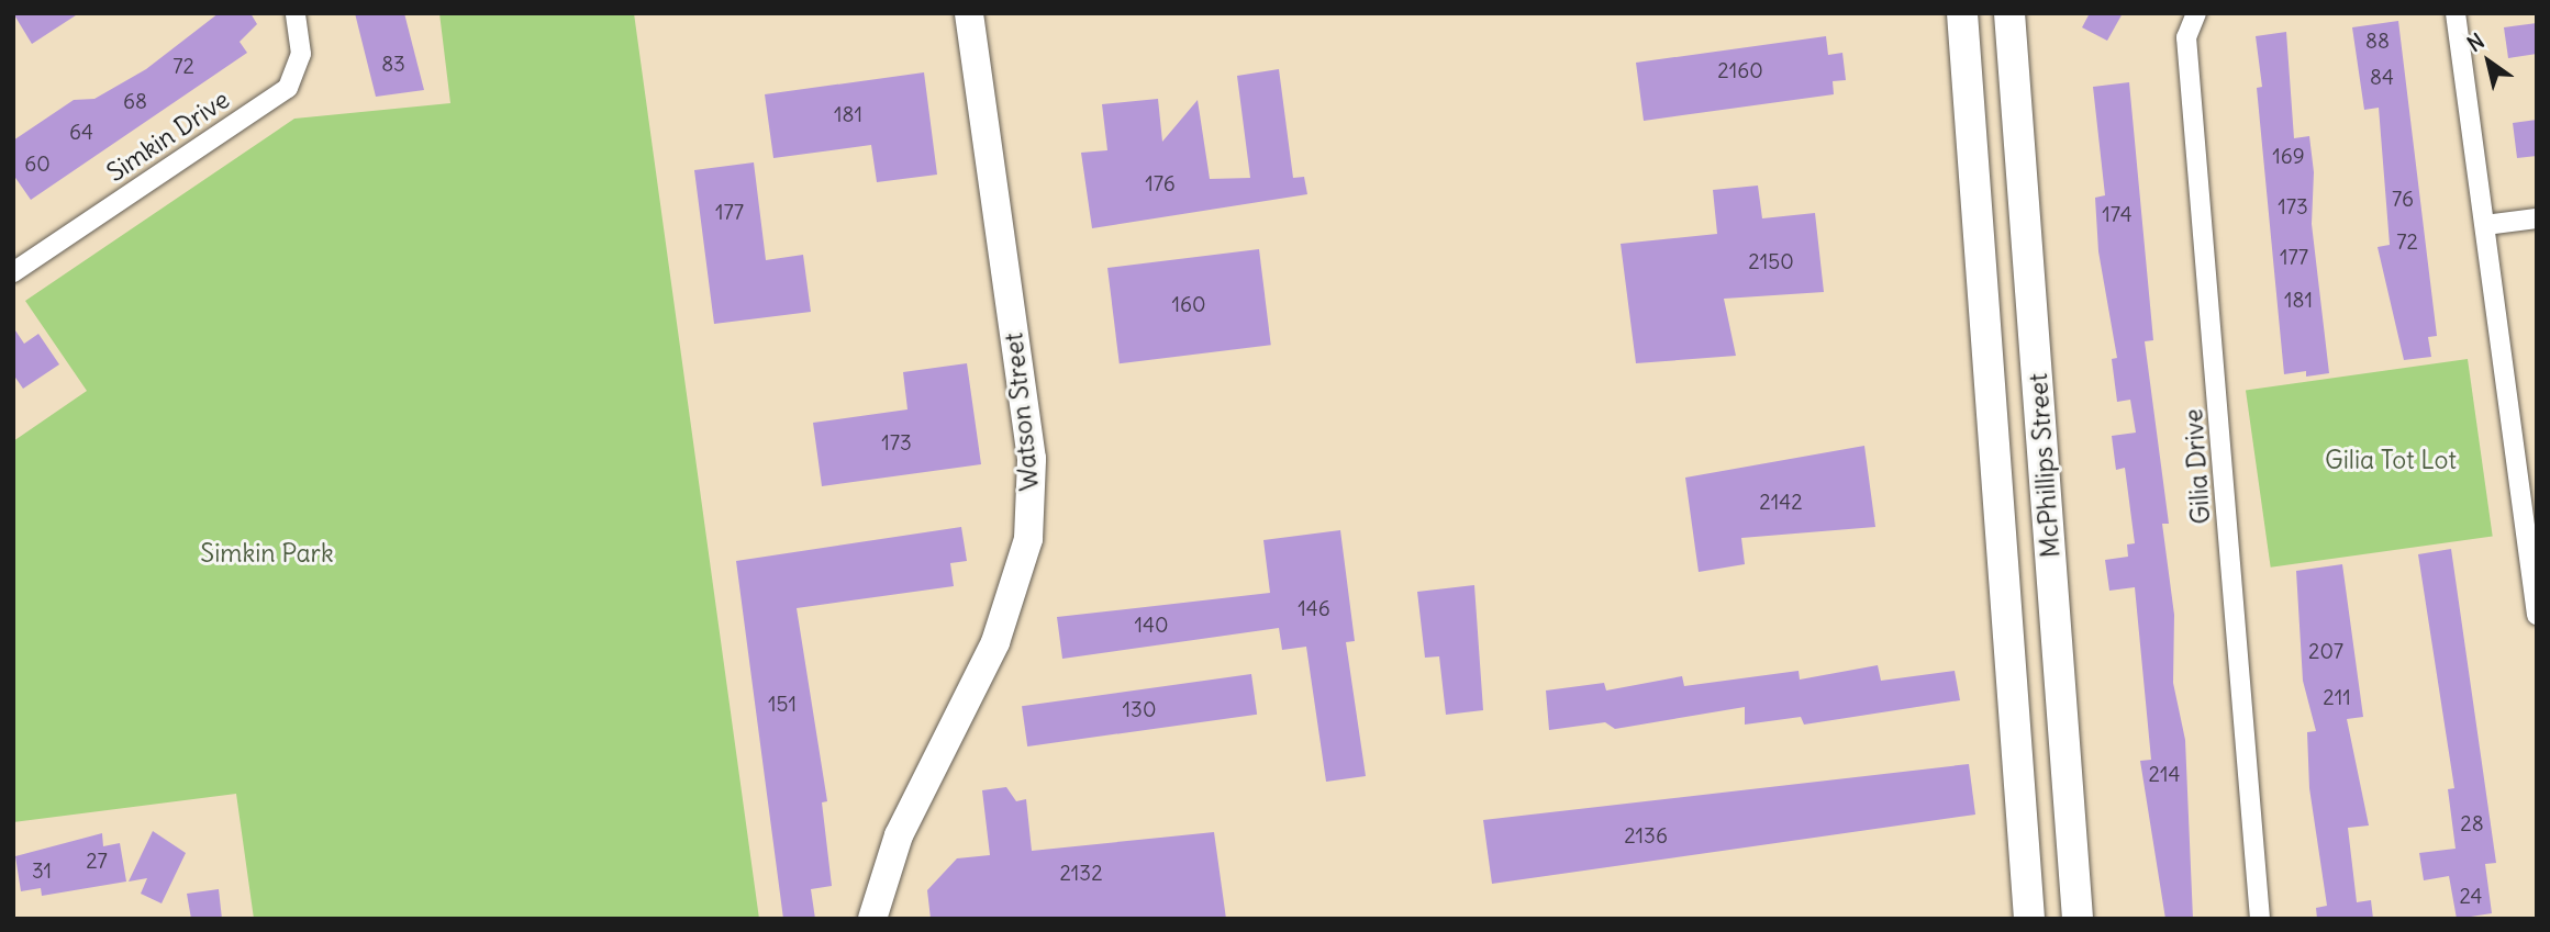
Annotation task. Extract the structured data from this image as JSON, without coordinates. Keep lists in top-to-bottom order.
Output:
{
  "streets": {
    "main road": ["McPhillips Street"],
    "street": ["Simkin Drive", "Watson Street", "Gilia Drive"]
  },
  "parks": ["Gilia Tot Lot", "Simkin Park"],
  "house_numbers": [
    "88",
    "83",
    "72",
    "2160",
    "84",
    "68",
    "181",
    "64",
    "169",
    "60",
    "176",
    "76",
    "173",
    "177",
    "174",
    "72",
    "177",
    "2150",
    "181",
    "160",
    "173",
    "2142",
    "146",
    "140",
    "207",
    "211",
    "151",
    "130",
    "214",
    "28",
    "2136",
    "27",
    "31",
    "2132",
    "24"
  ],
  "north": "top left"
}
